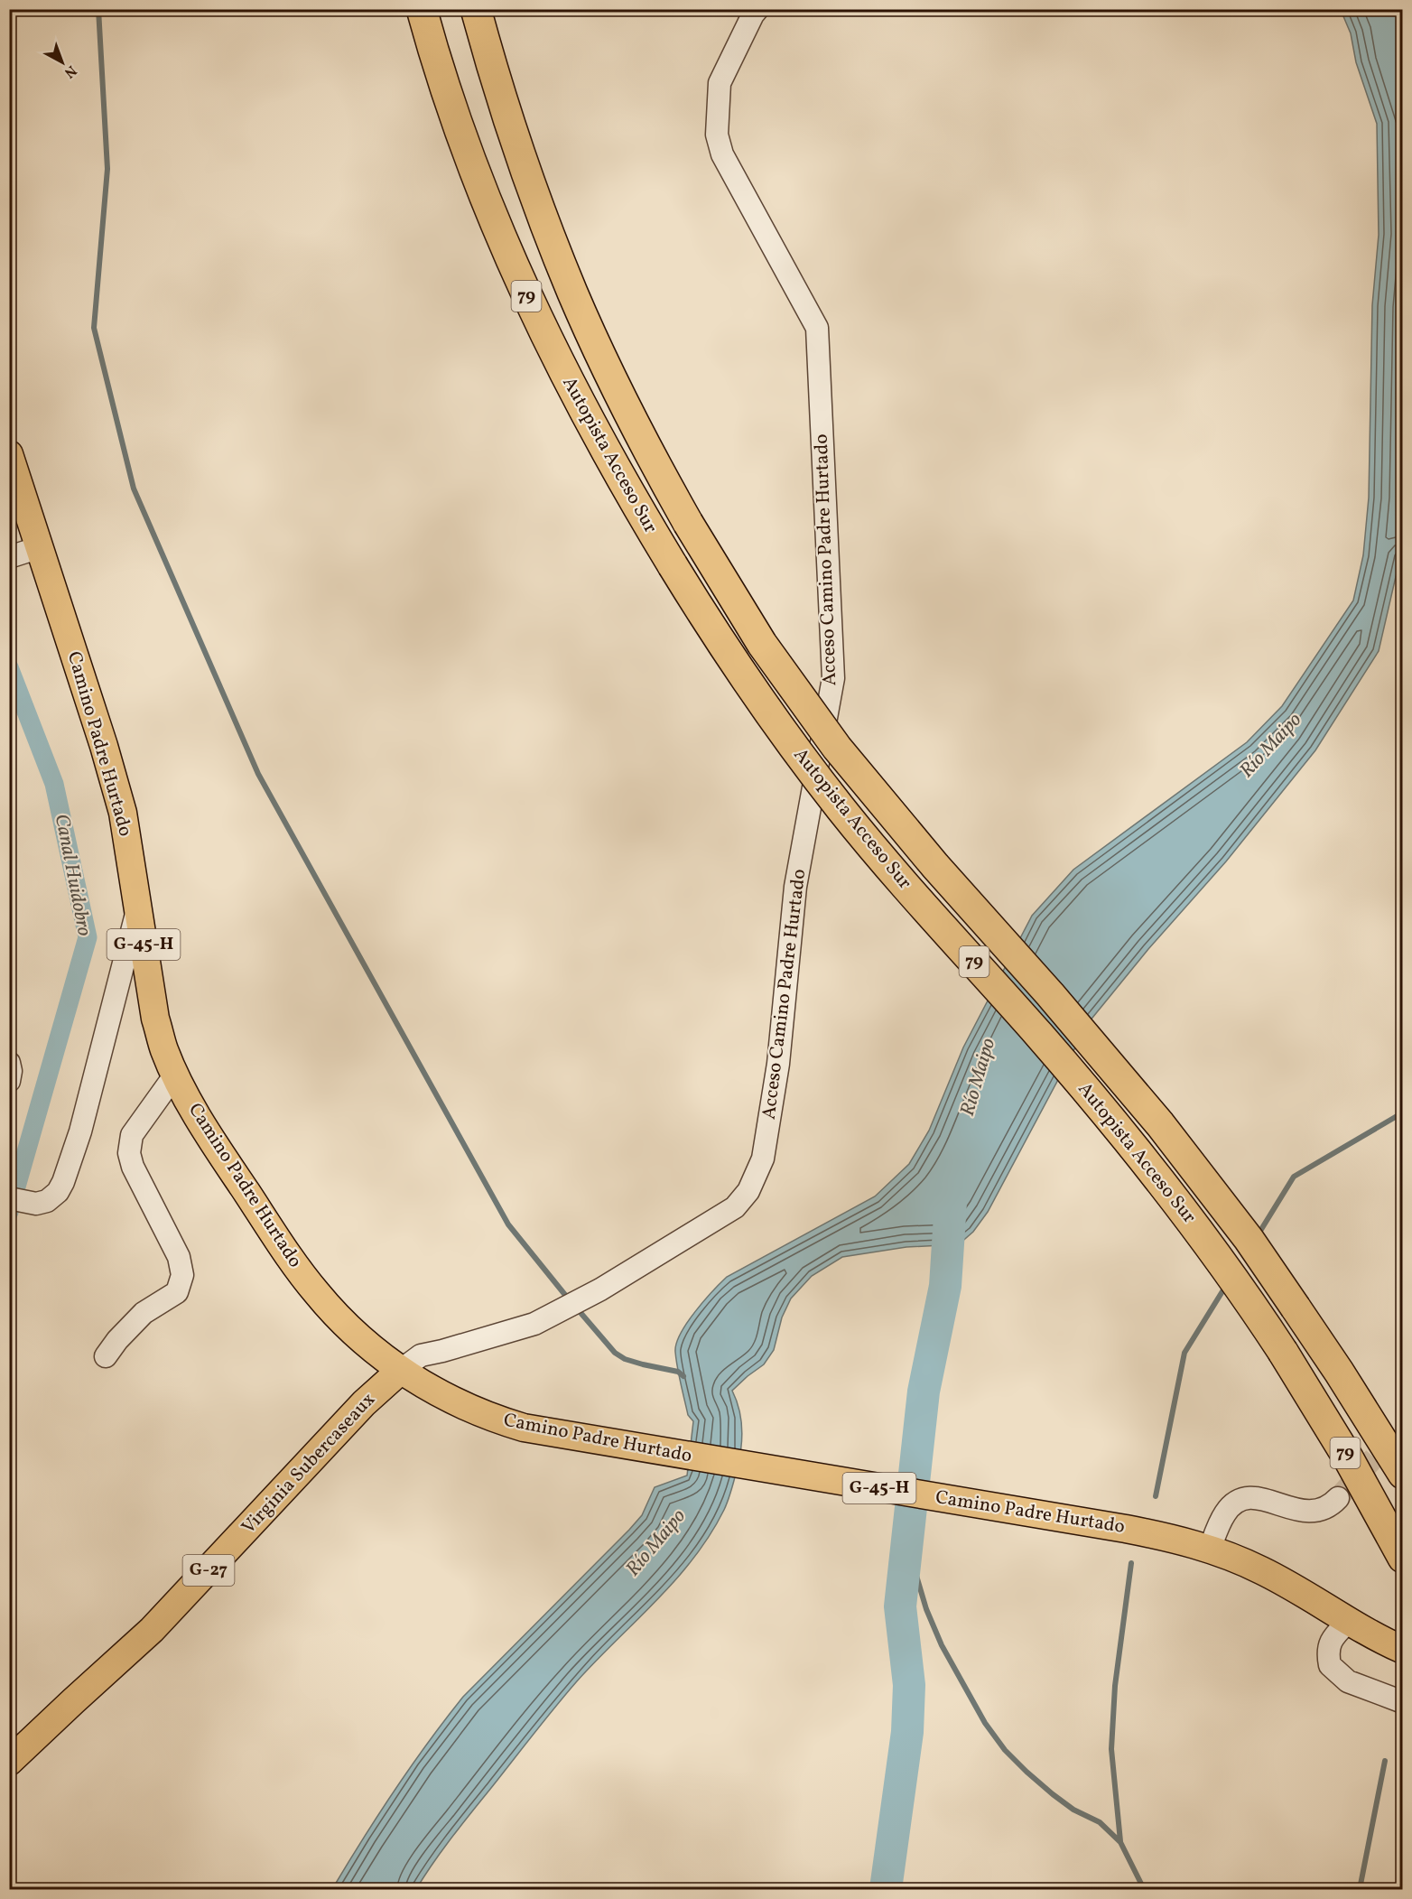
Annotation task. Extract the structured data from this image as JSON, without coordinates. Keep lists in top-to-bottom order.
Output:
{
  "streets": {
    "highway": ["79", "Autopista Acceso Sur"],
    "main road": [
      "Camino Padre Hurtado",
      "G-45-H",
      "Virginia Subercaseaux",
      "G-27"
    ],
    "street": ["Acceso Camino Padre Hurtado"]
  },
  "crossings": [
    ["Acceso Camino Padre Hurtado", "Camino Padre Hurtado"],
    ["Acceso Camino Padre Hurtado", "Virginia Subercaseaux"],
    ["Camino Padre Hurtado", "Virginia Subercaseaux"]
  ],
  "water": ["Río Maipo", "Canal Huidobro"],
  "north": "bottom right"
}
